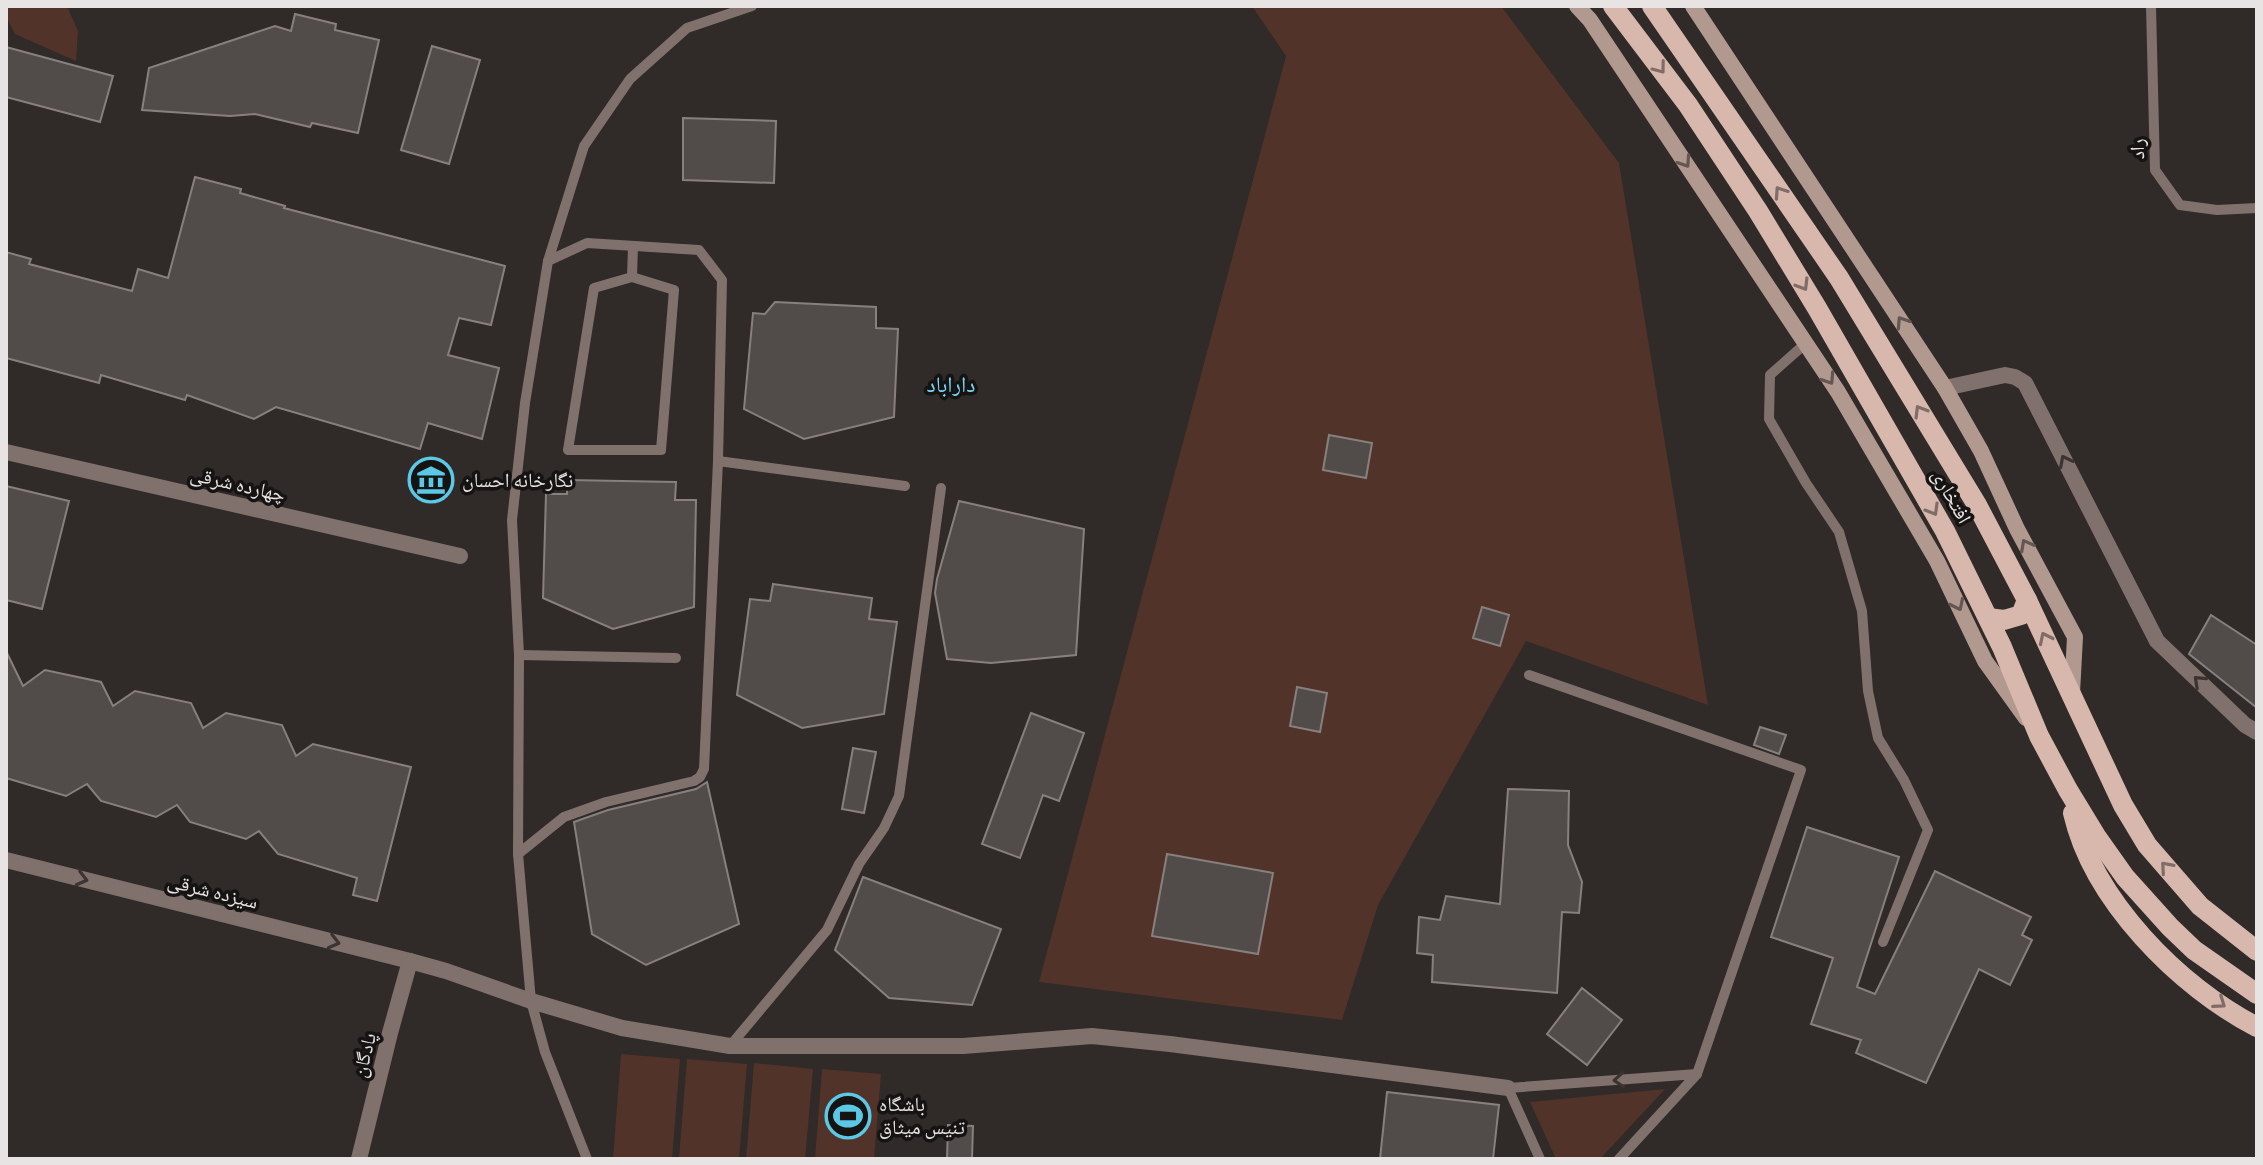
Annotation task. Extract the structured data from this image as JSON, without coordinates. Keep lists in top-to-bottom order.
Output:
{
  "streets": {
    "main road": ["افتخاری"],
    "street": ["چهارده شرقی", "سیزده شرقی", "پادگان"],
    "lane": ["راد"]
  },
  "crossings": [
    ["سیزده شرقی", "پادگان"]
  ],
  "districts": ["داراباد"],
  "places": {
    "museum": ["نگارخانه احسان"],
    "sports": ["باشگاه تنيس ميثاق"]
  }
}
